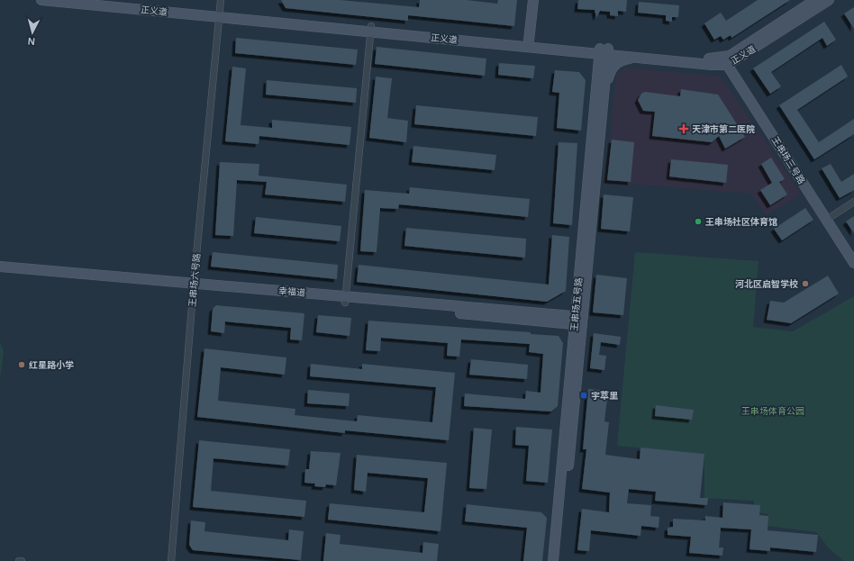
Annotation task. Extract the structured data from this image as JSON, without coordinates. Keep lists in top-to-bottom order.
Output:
{
  "streets": {
    "street": [
      "正义道",
      "王串场三号路",
      "王串场六号路",
      "幸福道",
      "王串场五号路"
    ]
  },
  "crossings": [
    ["正义道", "王串场三号路"],
    ["正义道", "王串场六号路"],
    ["正义道", "王串场五号路"],
    ["王串场六号路", "幸福道"],
    ["幸福道", "王串场五号路"]
  ],
  "parks": ["王串场体育公园"],
  "places": {
    "health": ["天津市第二医院"],
    "other": ["王串场社区体育馆", "河北区启智学校", "红星路小学"],
    "transit": ["宇萃里"]
  },
  "north": "bottom"
}
